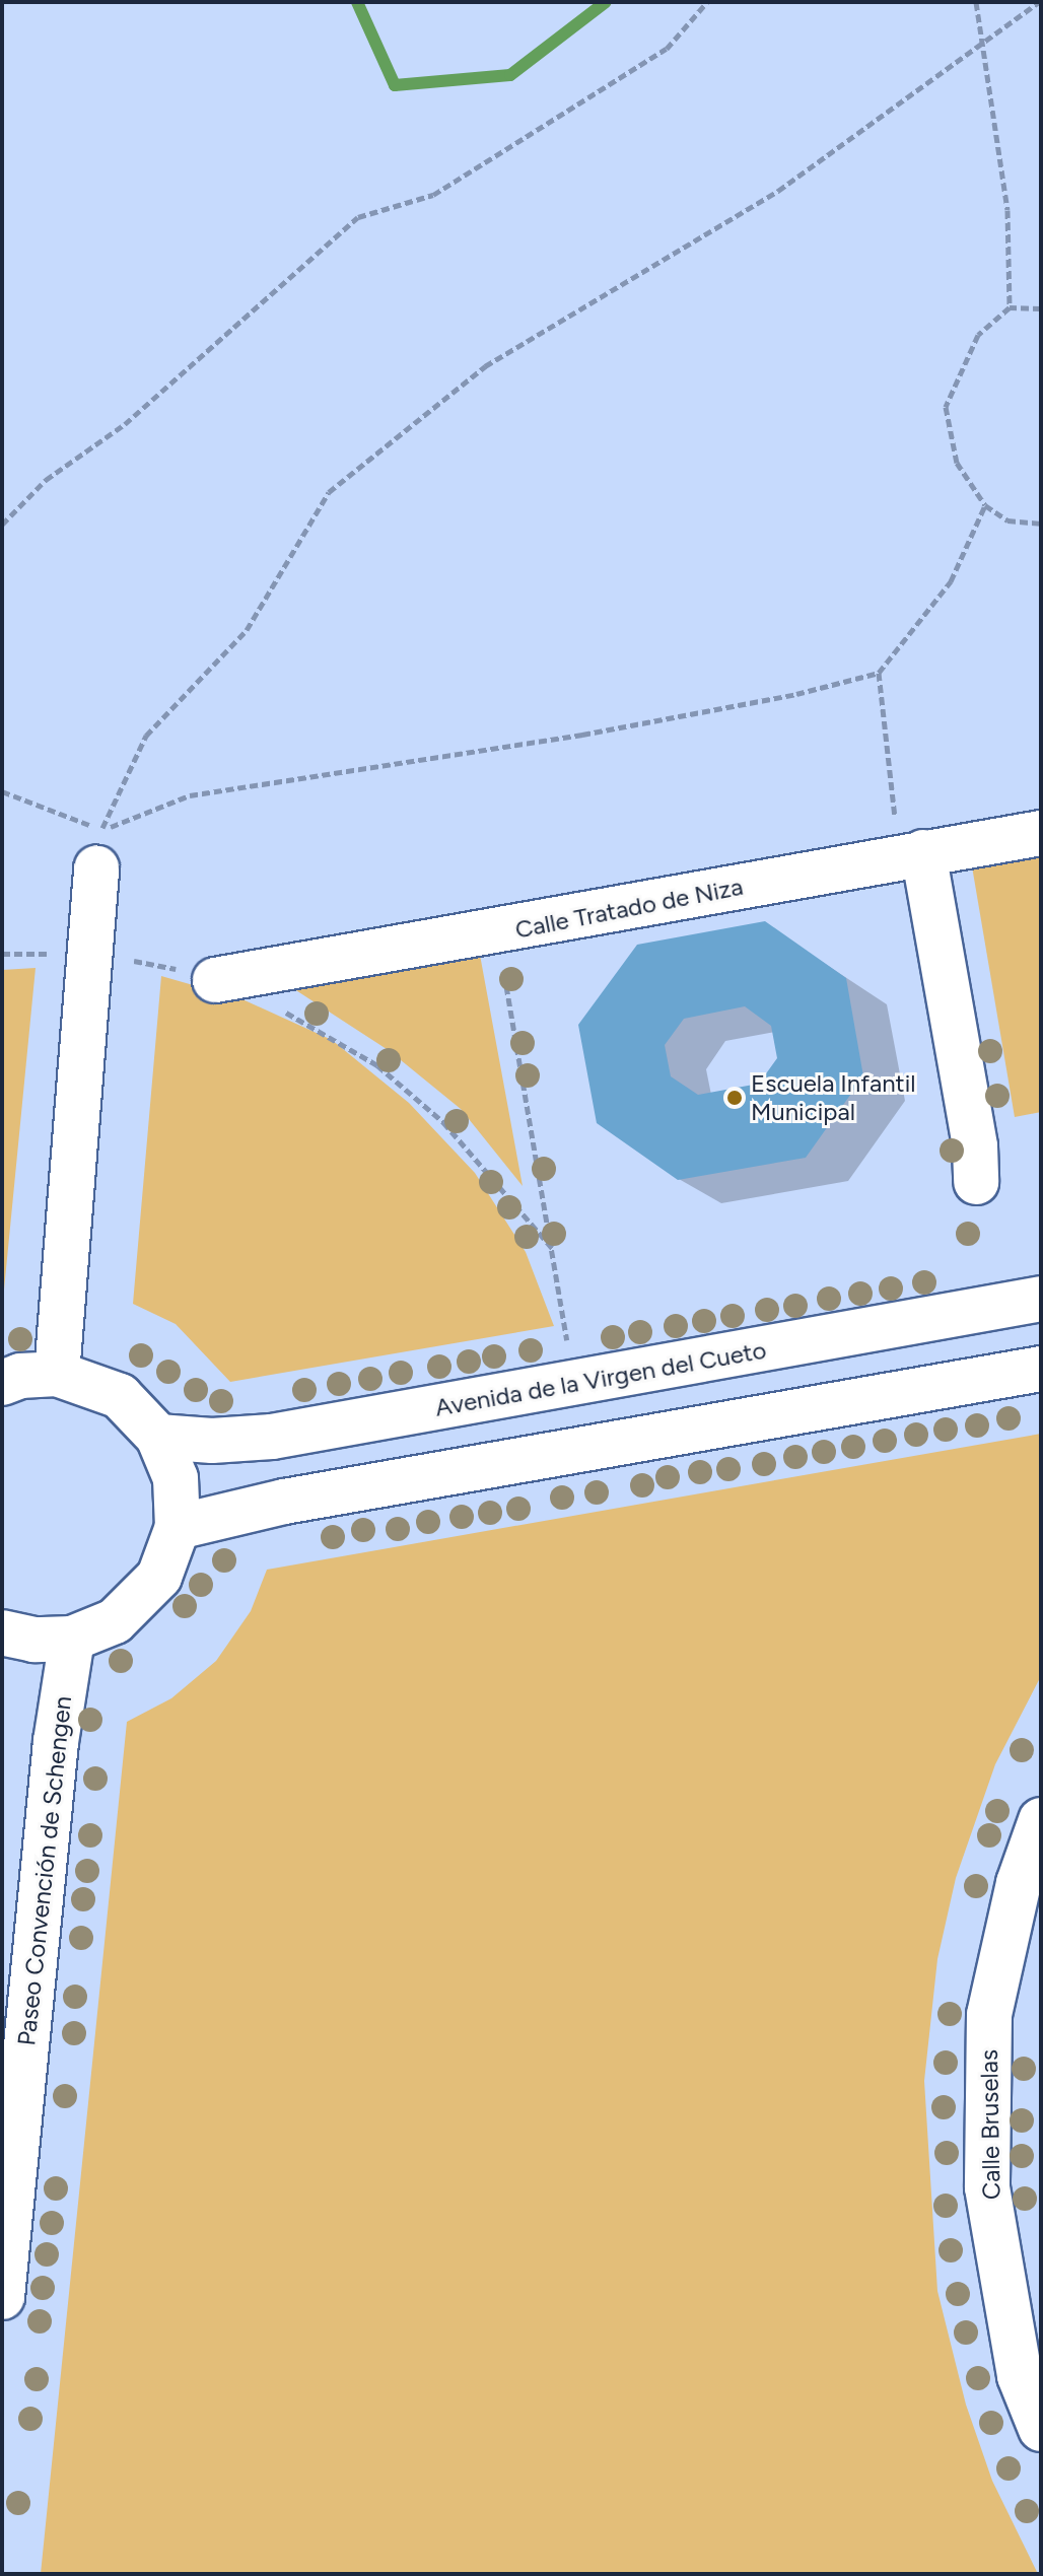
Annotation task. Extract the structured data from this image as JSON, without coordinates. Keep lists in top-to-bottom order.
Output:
{
  "streets": {
    "street": [
      "Calle Tratado de Niza",
      "Avenida de la Virgen del Cueto",
      "Paseo Convención de Schengen",
      "Calle Bruselas"
    ]
  },
  "places": ["Escuela Infantil Municipal"]
}
